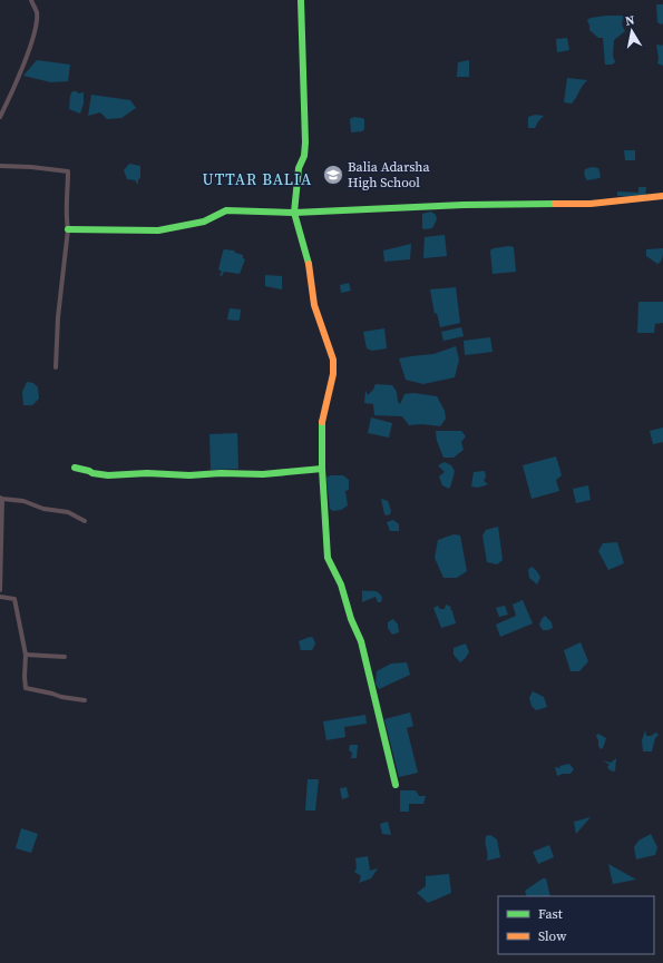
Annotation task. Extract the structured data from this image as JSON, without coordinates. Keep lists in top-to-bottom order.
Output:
{
  "districts": ["UTTAR BALIA"],
  "places": {
    "school or university": ["Balia Adarsha High School"]
  },
  "legend": ["Fast", "Slow"],
  "north": "top"
}
